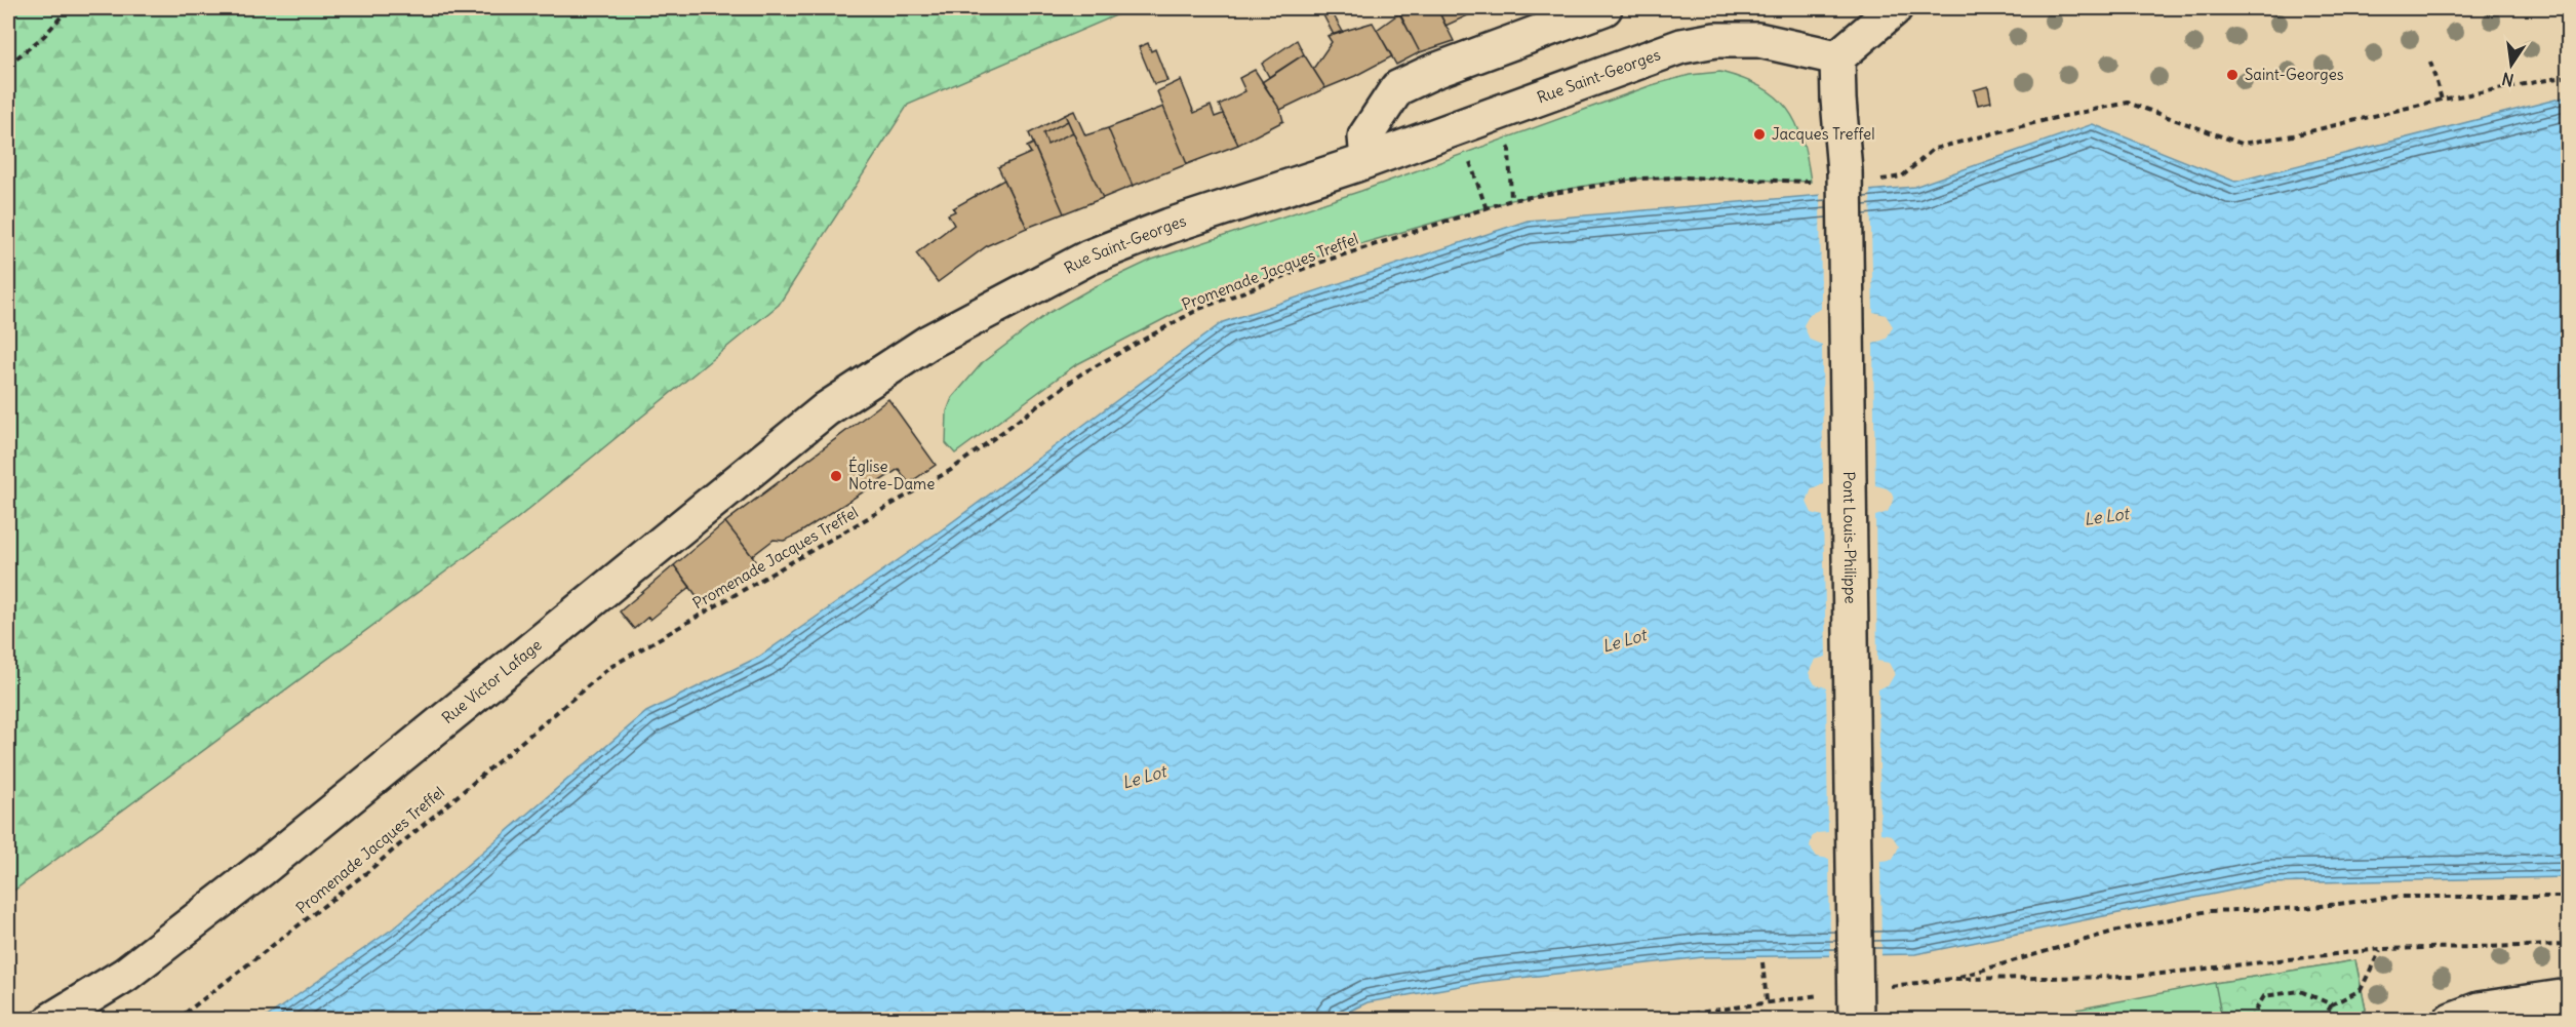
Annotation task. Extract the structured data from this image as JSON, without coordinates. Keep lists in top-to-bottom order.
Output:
{
  "streets": {
    "main road": ["Rue Saint-Georges", "Pont Louis-Philippe", "Rue Victor Lafage"],
    "path": ["Promenade Jacques Treffel"]
  },
  "crossings": [
    ["Rue Saint-Georges", "Pont Louis-Philippe"],
    ["Rue Saint-Georges", "Rue Victor Lafage"]
  ],
  "water": ["Le Lot"],
  "places": ["Saint-Georges", "Jacques Treffel", "Église Notre-Dame"],
  "north": "bottom"
}
